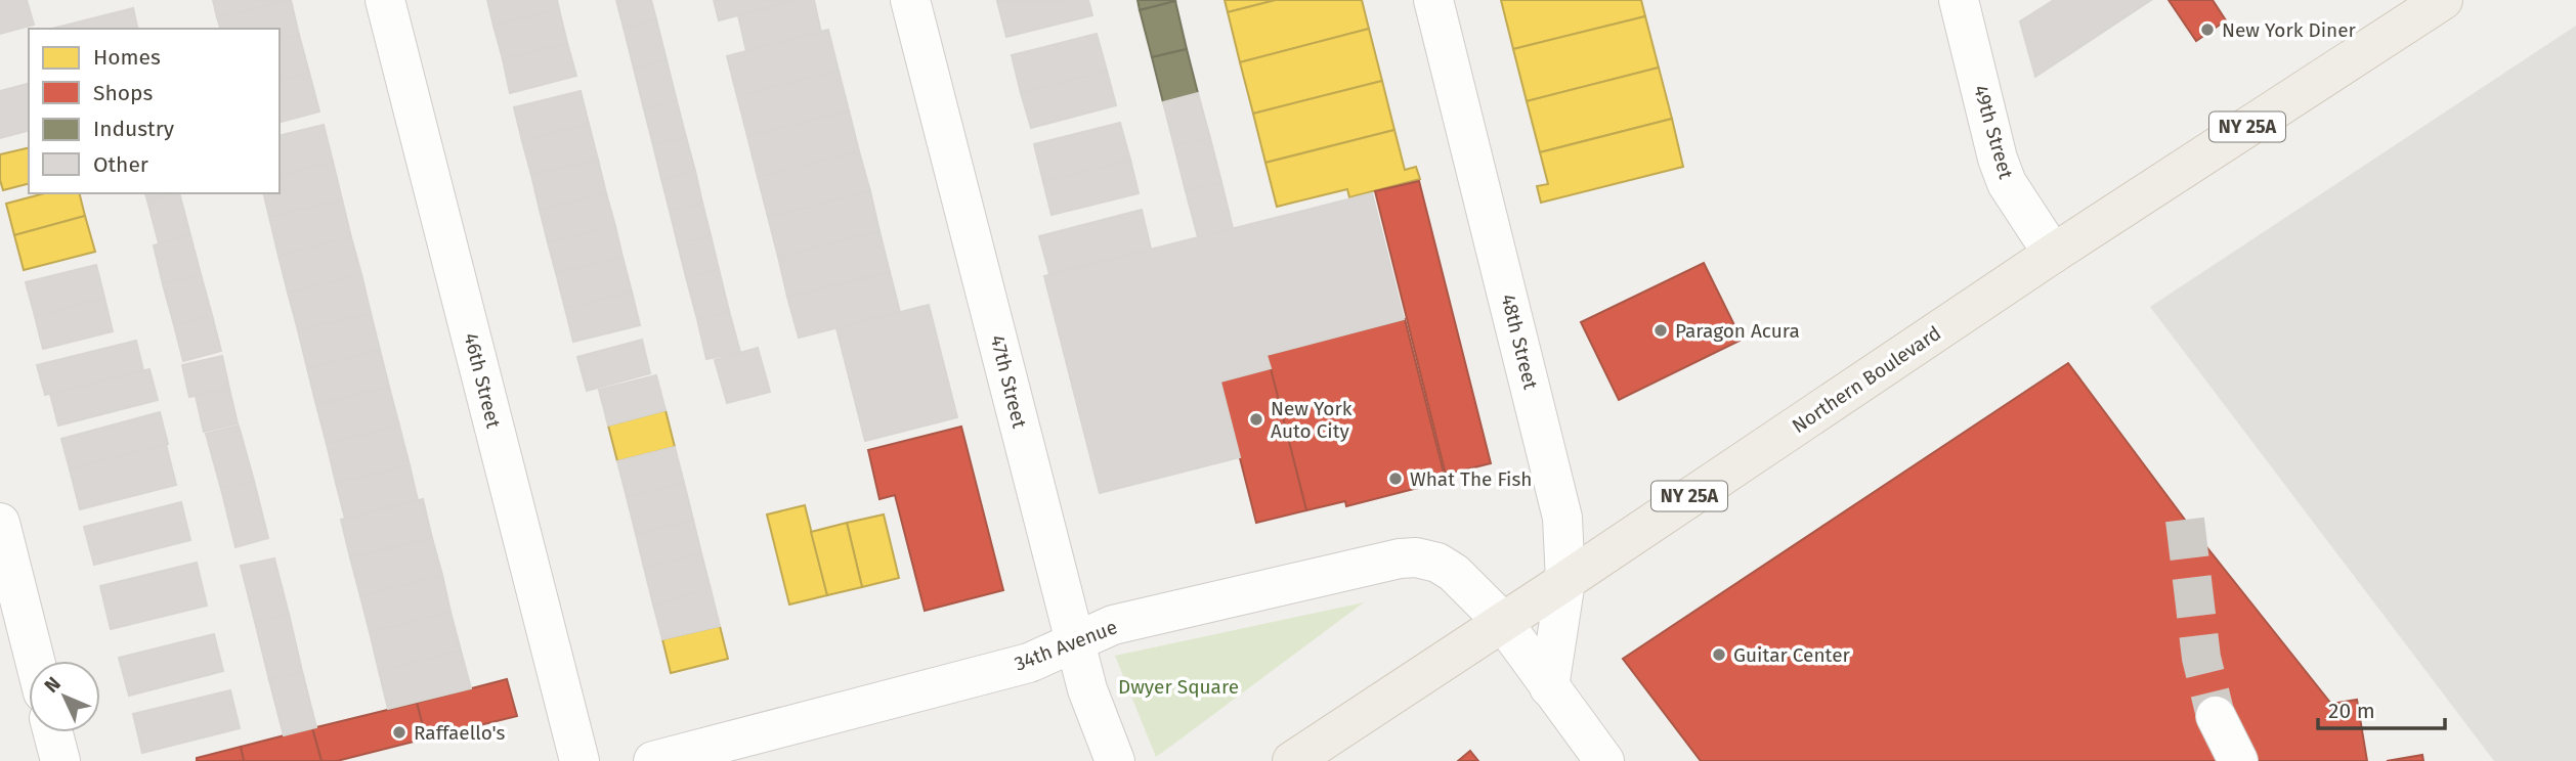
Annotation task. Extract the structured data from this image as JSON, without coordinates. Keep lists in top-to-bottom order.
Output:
{
  "streets": {
    "main road": ["NY 25A", "Northern Boulevard"],
    "street": [
      "49th Street",
      "48th Street",
      "46th Street",
      "47th Street",
      "34th Avenue"
    ]
  },
  "crossings": [
    ["49th Street", "Northern Boulevard"],
    ["48th Street", "Northern Boulevard"],
    ["Northern Boulevard", "34th Avenue"],
    ["47th Street", "34th Avenue"]
  ],
  "parks": ["Dwyer Square"],
  "places": [
    "New York Diner",
    "Paragon Acura",
    "New York Auto City",
    "What The Fish",
    "Guitar Center",
    "Raffaello's"
  ],
  "legend": [
    "Homes",
    "Shops",
    "Industry",
    "Other"
  ],
  "scale_bar": "20 m",
  "north": "top left"
}
